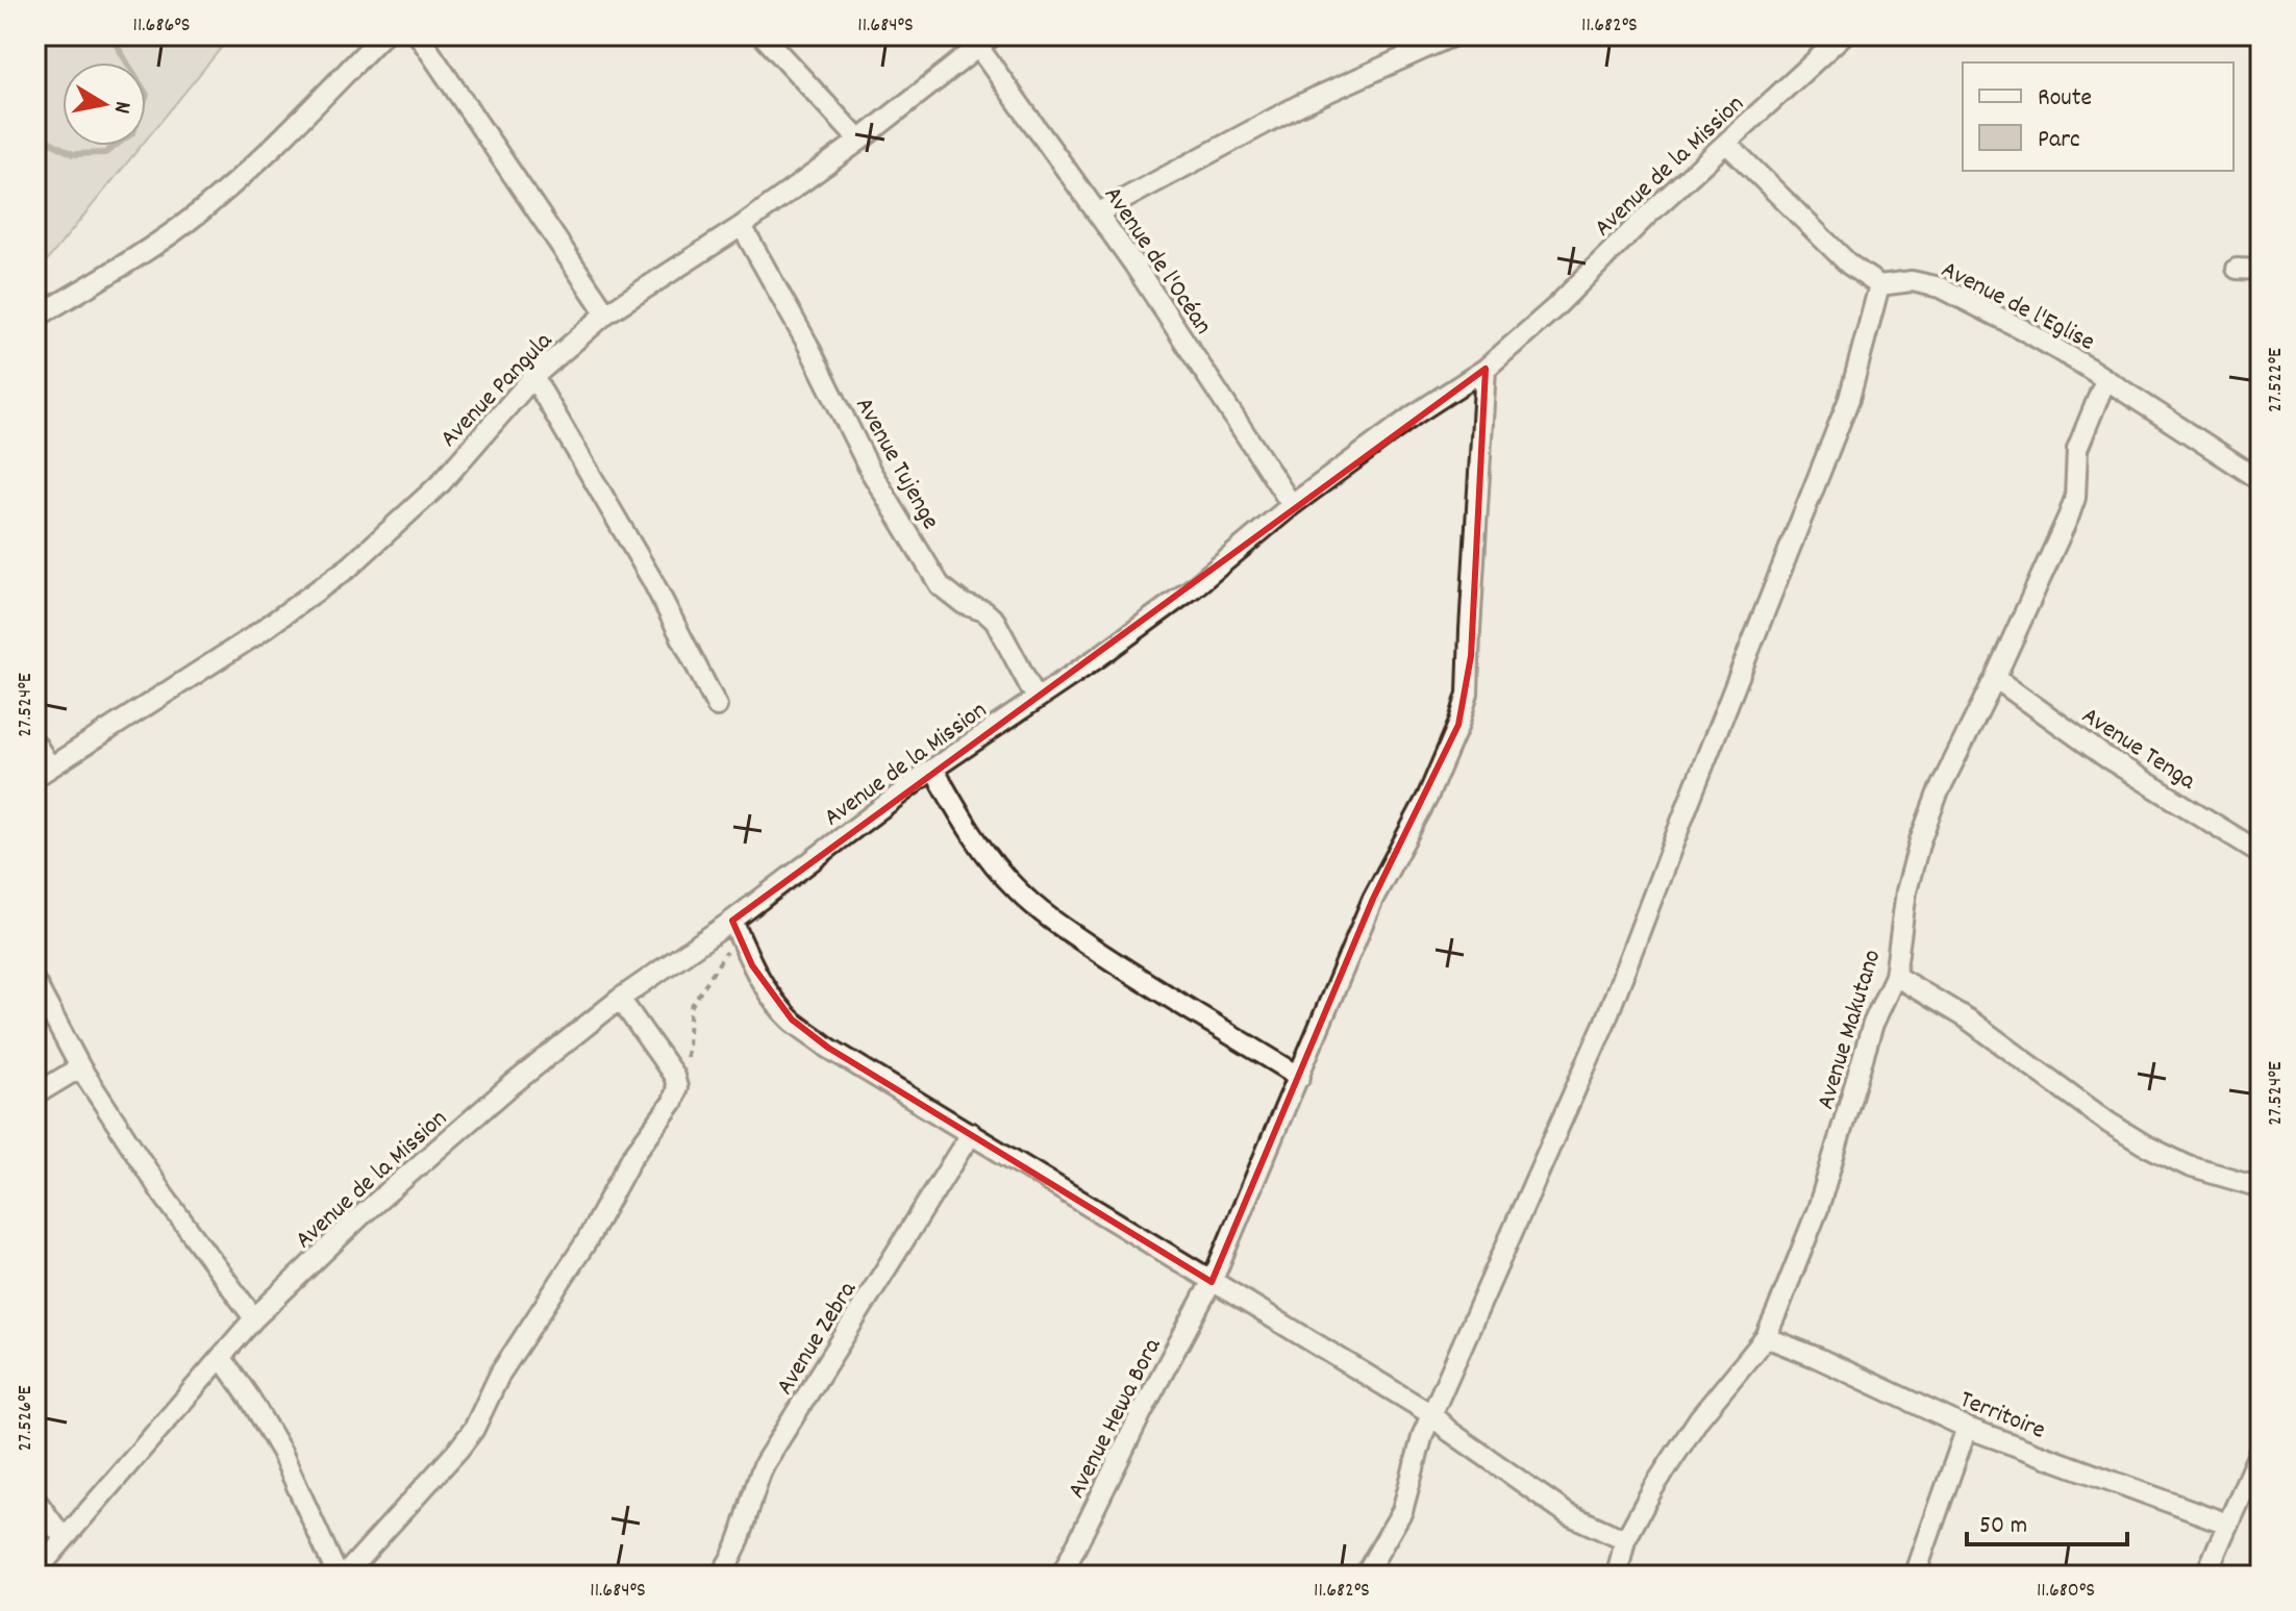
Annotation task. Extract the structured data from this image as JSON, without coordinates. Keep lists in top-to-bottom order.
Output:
{
  "streets": {
    "street": [
      "Avenue de la Mission",
      "Avenue de l'Océan",
      "Avenue de l'Eglise",
      "Avenue Pangula",
      "Avenue Tujenge",
      "Avenue Tenga",
      "Avenue Makutano",
      "Avenue Zebra",
      "Territoire",
      "Avenue Hewa Bora"
    ]
  },
  "crossings": [
    ["Avenue de la Mission", "Avenue de l'Océan"],
    ["Avenue de la Mission", "Avenue Tujenge"],
    ["Avenue de la Mission", "Avenue Hewa Bora"],
    ["Avenue de l'Océan", "Avenue Pangula"],
    ["Avenue de l'Eglise", "Avenue Makutano"],
    ["Avenue Pangula", "Avenue Tujenge"],
    ["Avenue Tenga", "Avenue Makutano"],
    ["Avenue Makutano", "Territoire"]
  ],
  "legend": ["Route", "Parc"],
  "scale_bar": "50 m",
  "north": "right",
  "coordinates": [
    "11.686°S",
    "11.684°S",
    "11.682°S",
    "27.522°E",
    "27.524°E",
    "27.526°E",
    "11.680°S"
  ]
}
